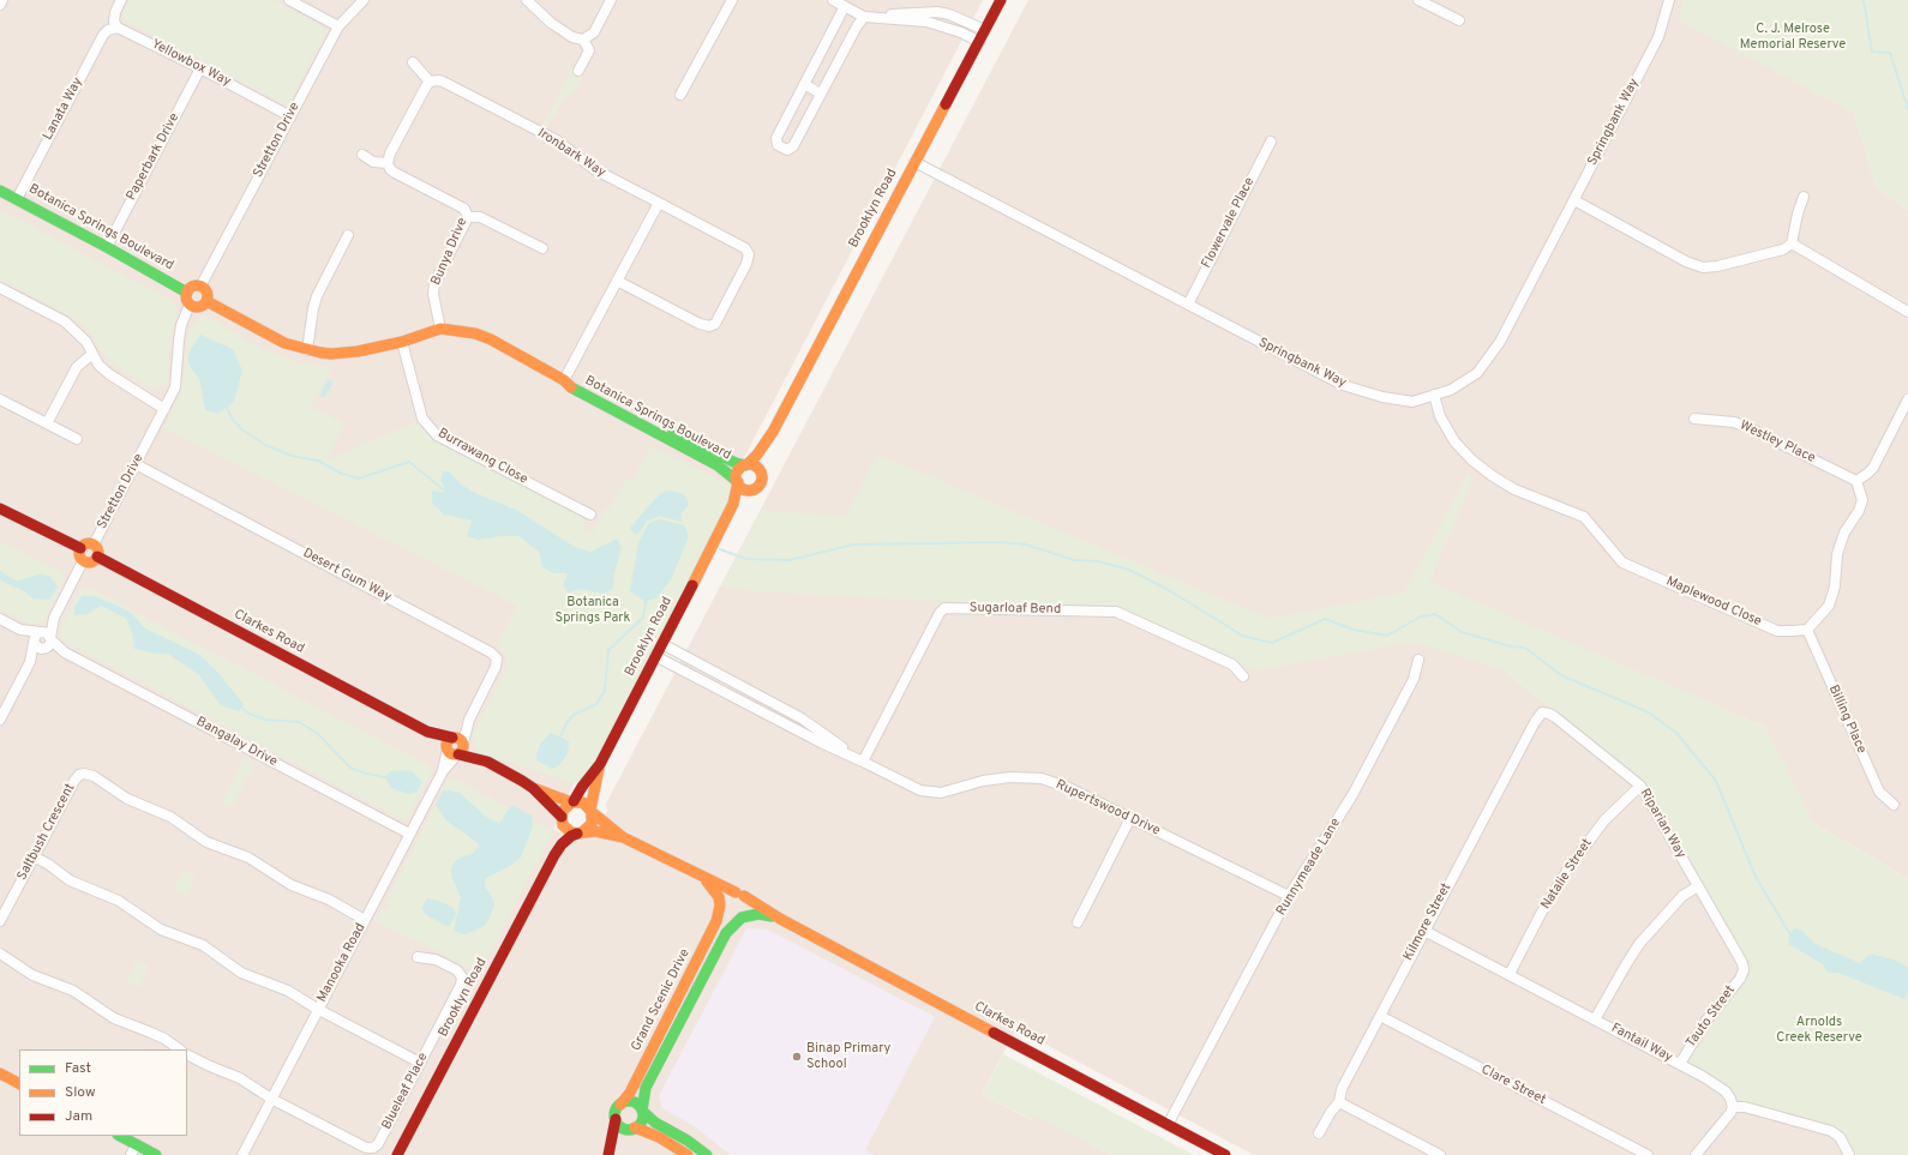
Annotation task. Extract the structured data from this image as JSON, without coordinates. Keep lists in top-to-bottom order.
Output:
{
  "streets": {
    "street": [
      "Yellowbox Way",
      "Lanata Way",
      "Springbank Way",
      "Stretton Drive",
      "Ironbark Way",
      "Paperbark Drive",
      "Brooklyn Road",
      "Flowervale Place",
      "Botanica Springs Boulevard",
      "Bunya Drive",
      "Westley Place",
      "Burrawang Close",
      "Desert Gum Way",
      "Maplewood Close",
      "Sugarloaf Bend",
      "Clarkes Road",
      "Billing Place",
      "Bangalay Drive",
      "Rupertswood Drive",
      "Riparian Way",
      "Saltbush Crescent",
      "Runnymeade Lane",
      "Natalie Street",
      "Kilmore Street",
      "Manooka Road",
      "Grand Scenic Drive",
      "Tauto Street",
      "Fantail Way",
      "Clare Street",
      "Blueleaf Place"
    ]
  },
  "crossings": [
    ["Yellowbox Way", "Lanata Way"],
    ["Yellowbox Way", "Stretton Drive"],
    ["Yellowbox Way", "Paperbark Drive"],
    ["Lanata Way", "Botanica Springs Boulevard"],
    ["Springbank Way", "Brooklyn Road"],
    ["Springbank Way", "Flowervale Place"],
    ["Springbank Way", "Maplewood Close"],
    ["Stretton Drive", "Botanica Springs Boulevard"],
    ["Stretton Drive", "Desert Gum Way"],
    ["Stretton Drive", "Clarkes Road"],
    ["Paperbark Drive", "Botanica Springs Boulevard"],
    ["Brooklyn Road", "Botanica Springs Boulevard"],
    ["Brooklyn Road", "Clarkes Road"],
    ["Brooklyn Road", "Rupertswood Drive"],
    ["Botanica Springs Boulevard", "Bunya Drive"],
    ["Botanica Springs Boulevard", "Burrawang Close"],
    ["Desert Gum Way", "Clarkes Road"],
    ["Desert Gum Way", "Manooka Road"],
    ["Maplewood Close", "Billing Place"],
    ["Sugarloaf Bend", "Rupertswood Drive"],
    ["Clarkes Road", "Runnymeade Lane"],
    ["Clarkes Road", "Manooka Road"],
    ["Clarkes Road", "Grand Scenic Drive"],
    ["Bangalay Drive", "Manooka Road"],
    ["Rupertswood Drive", "Runnymeade Lane"],
    ["Riparian Way", "Natalie Street"],
    ["Riparian Way", "Kilmore Street"],
    ["Riparian Way", "Tauto Street"],
    ["Saltbush Crescent", "Manooka Road"],
    ["Natalie Street", "Fantail Way"],
    ["Kilmore Street", "Fantail Way"],
    ["Kilmore Street", "Clare Street"],
    ["Manooka Road", "Blueleaf Place"],
    ["Tauto Street", "Fantail Way"]
  ],
  "parks": ["C. J. Melrose Memorial Reserve", "Botanica Springs Park", "Arnolds Creek Reserve"],
  "places": ["Binap Primary School"],
  "legend": ["Fast", "Slow", "Jam"]
}
